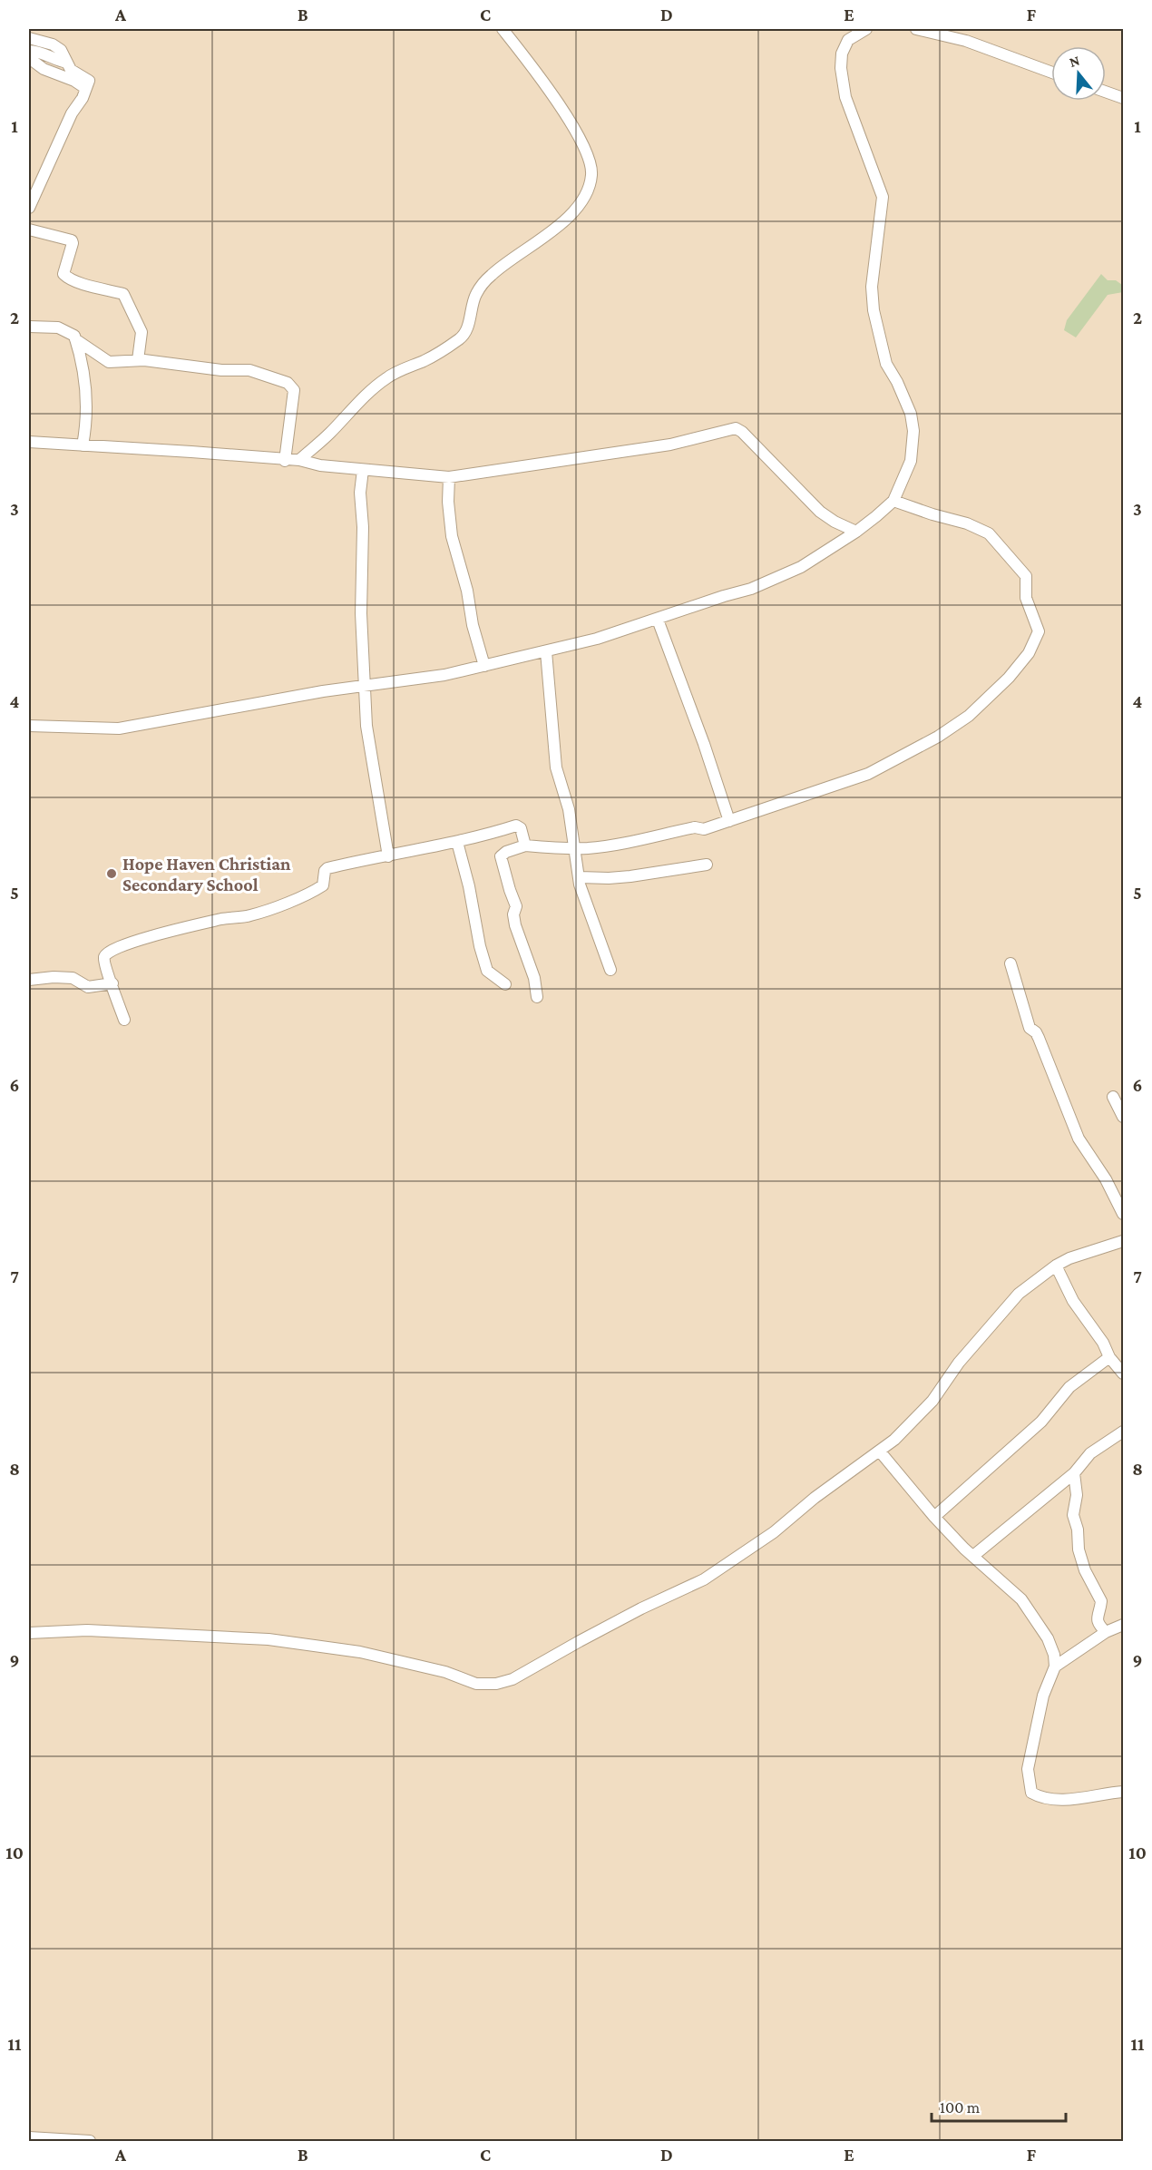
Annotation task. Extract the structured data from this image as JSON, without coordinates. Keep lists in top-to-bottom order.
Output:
{
  "places": ["Hope Haven Christian Secondary School"],
  "scale_bar": "100 m",
  "north": "top",
  "grid": {
    "columns": [
      "A",
      "B",
      "C",
      "D",
      "E",
      "F"
    ],
    "rows": [
      "1",
      "2",
      "3",
      "4",
      "5",
      "6",
      "7",
      "8",
      "9",
      "10",
      "11"
    ]
  }
}
